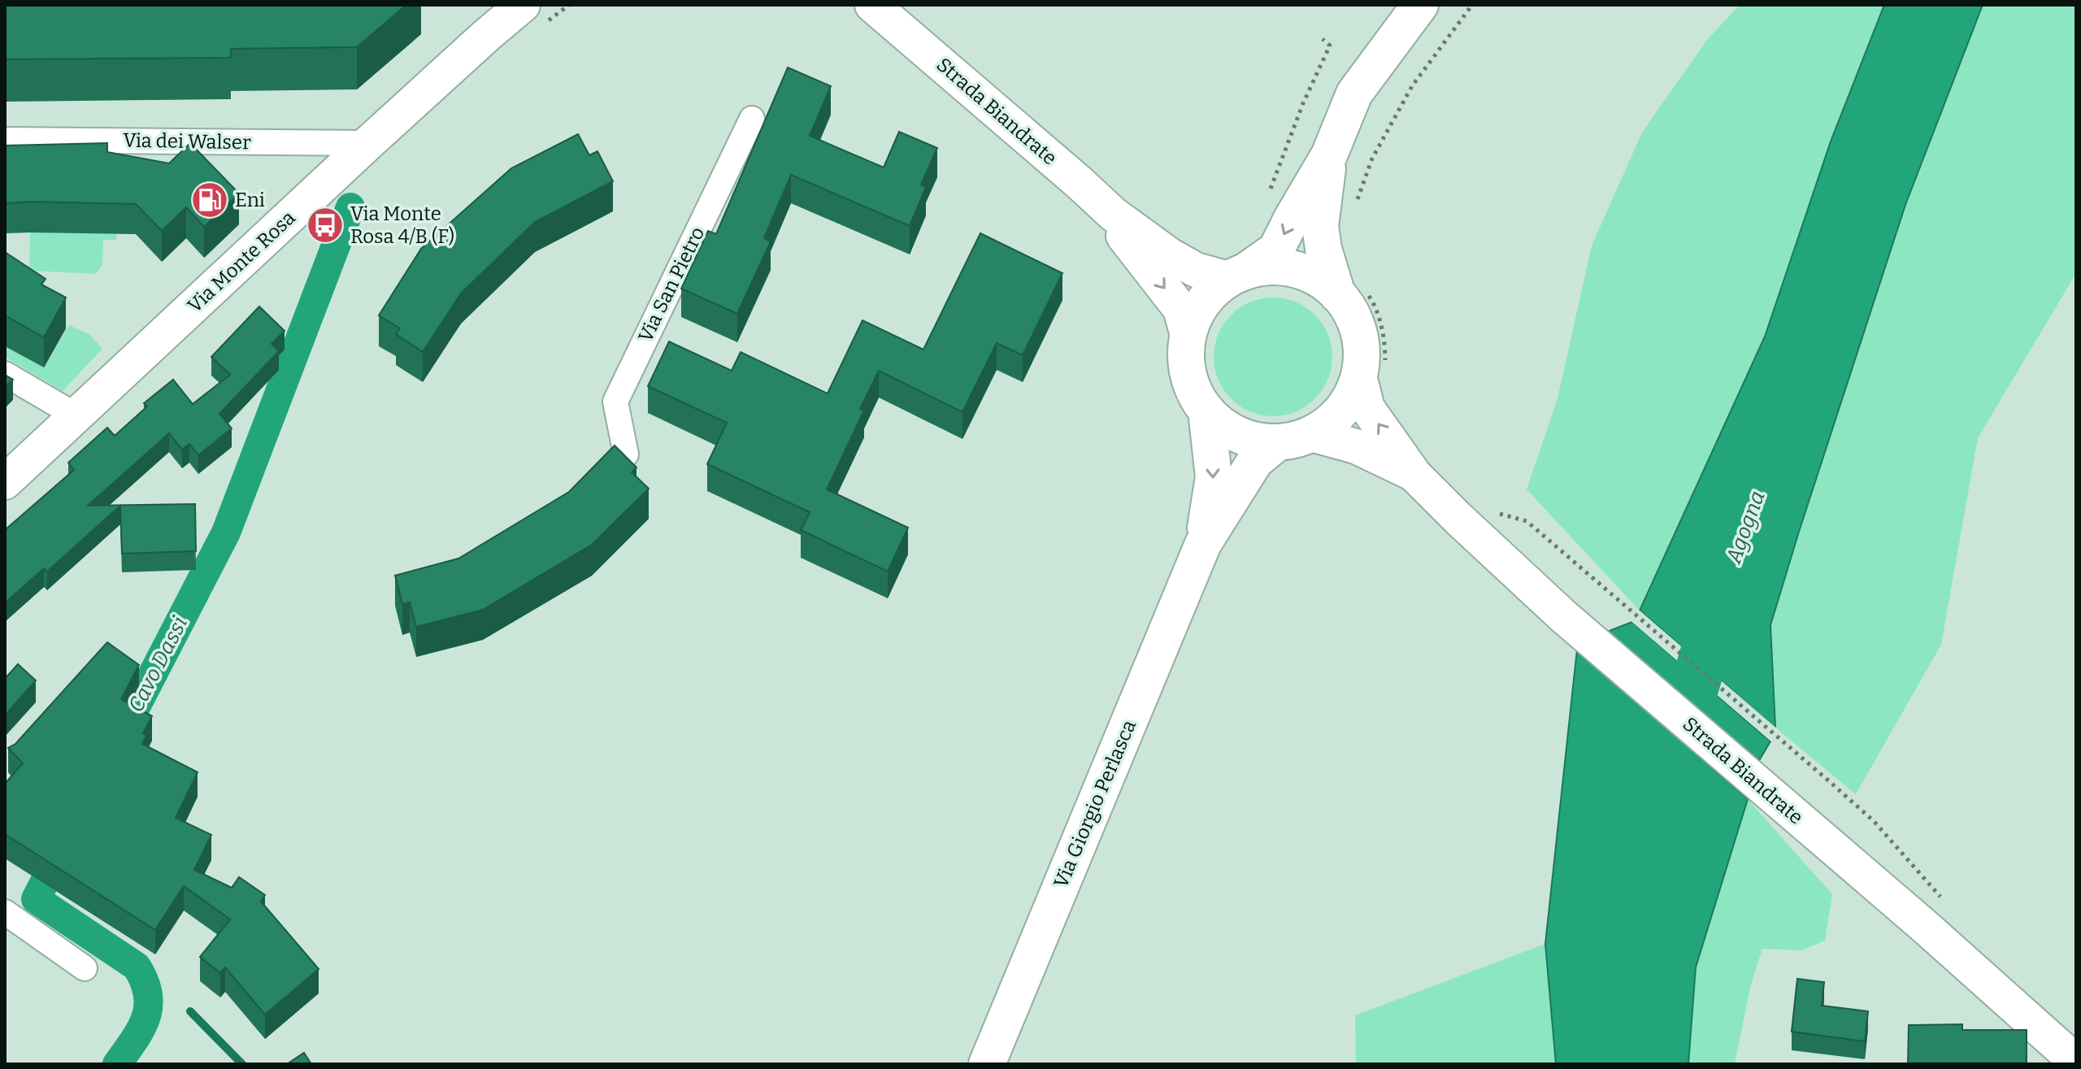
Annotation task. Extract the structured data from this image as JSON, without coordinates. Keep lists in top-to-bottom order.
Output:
{
  "streets": {
    "main road": ["Strada Biandrate", "Via Monte Rosa", "Via Giorgio Perlasca"],
    "street": ["Via dei Walser", "Via San Pietro"]
  },
  "crossings": [
    ["Strada Biandrate", "Via Giorgio Perlasca"],
    ["Via dei Walser", "Via Monte Rosa"]
  ],
  "water": ["Agogna", "Cavo Dassi"],
  "places": {
    "fuel station": ["Eni"],
    "bus stop": ["Via Monte Rosa 4/B (F)"]
  }
}
